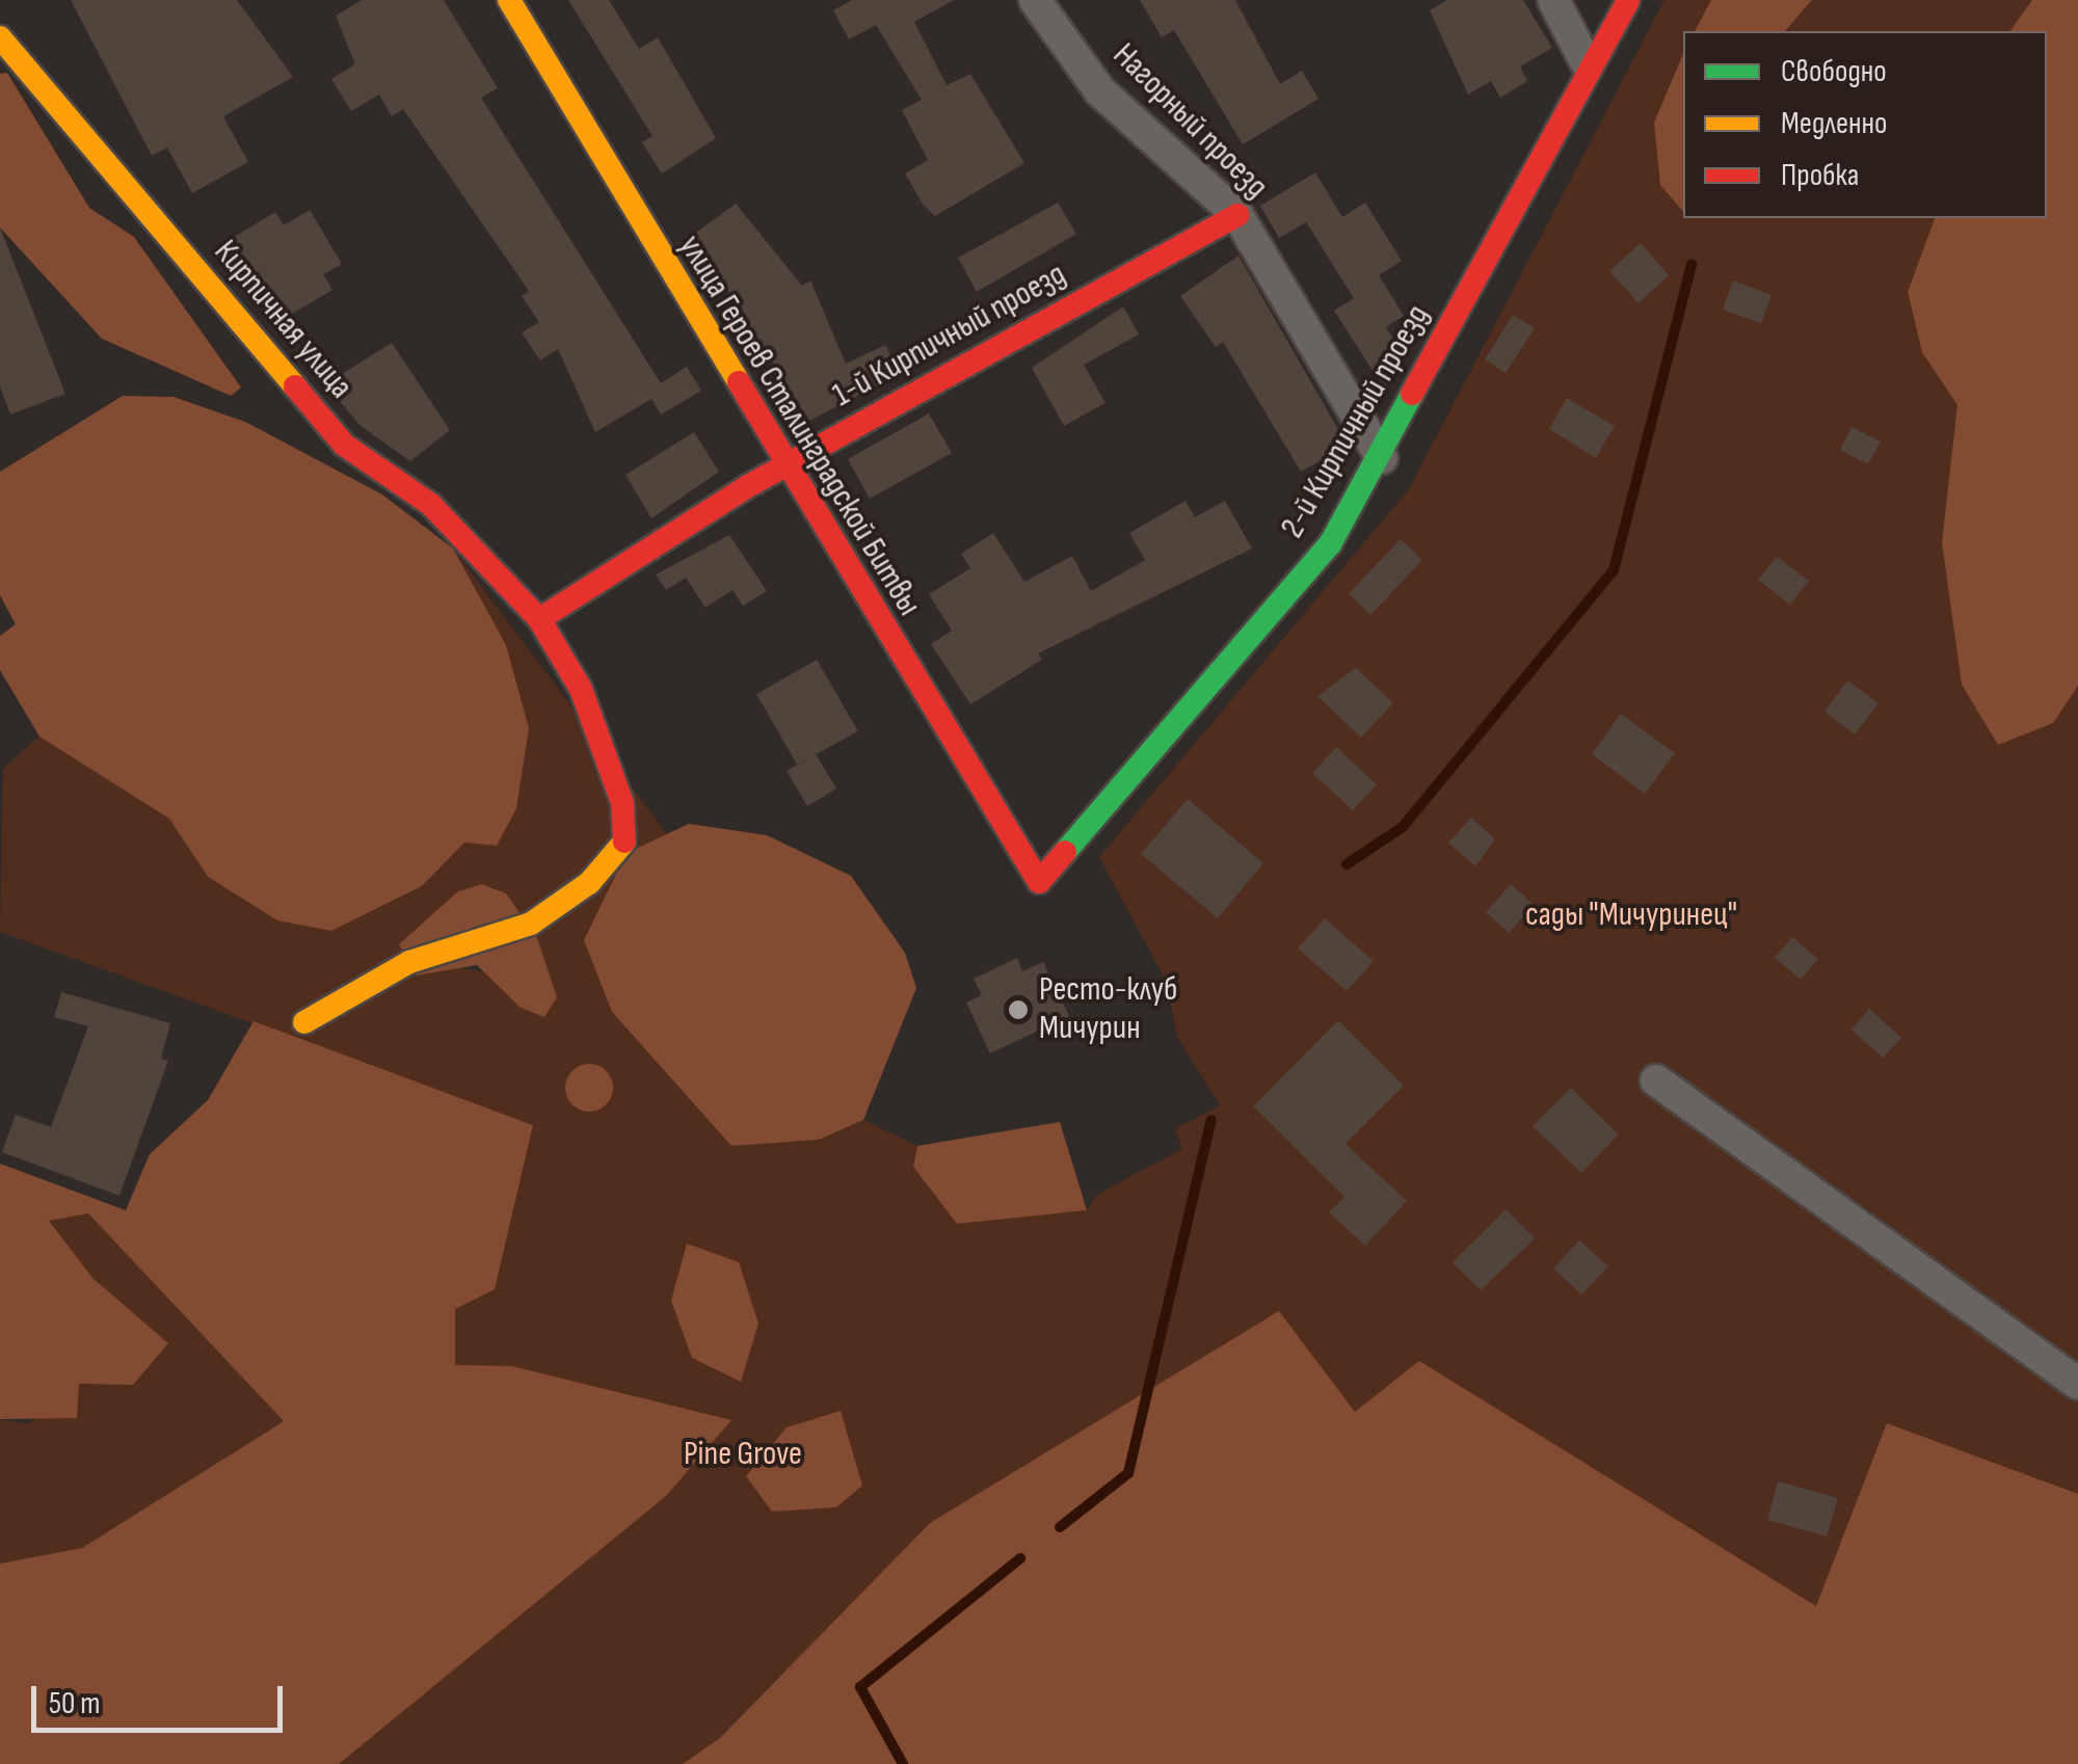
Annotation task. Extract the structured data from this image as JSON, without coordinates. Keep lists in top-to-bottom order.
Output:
{
  "streets": {
    "street": [
      "Нагорный проезд",
      "Кирпичная улица",
      "1-й Кирпичный проезд",
      "2-й Кирпичный проезд",
      "улица Героев Сталинградской Битвы"
    ]
  },
  "crossings": [
    ["Нагорный проезд", "1-й Кирпичный проезд"],
    ["Нагорный проезд", "2-й Кирпичный проезд"],
    ["Кирпичная улица", "1-й Кирпичный проезд"],
    ["1-й Кирпичный проезд", "улица Героев Сталинградской Битвы"],
    ["2-й Кирпичный проезд", "улица Героев Сталинградской Битвы"]
  ],
  "parks": ["сады \"Мичуринец\"", "Pine Grove"],
  "places": ["Ресто-клуб Мичурин"],
  "legend": ["Свободно", "Медленно", "Пробка"],
  "scale_bar": "50 m"
}
